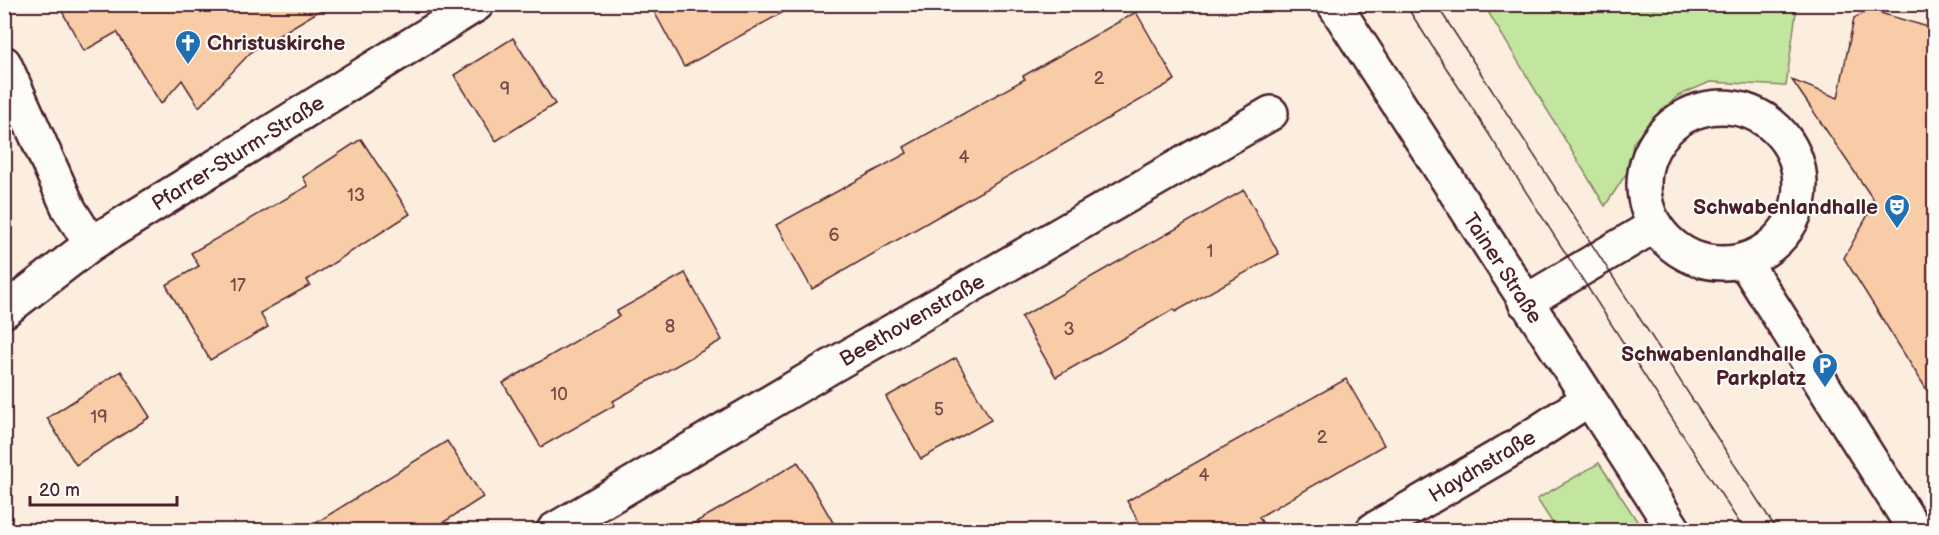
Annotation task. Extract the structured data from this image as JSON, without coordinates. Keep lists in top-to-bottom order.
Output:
{
  "streets": {
    "street": [
      "Pfarrer-Sturm-Straße",
      "Tainer Straße",
      "Beethovenstraße",
      "Haydnstraße"
    ]
  },
  "crossings": [
    ["Tainer Straße", "Haydnstraße"]
  ],
  "places": {
    "church": ["Christuskirche"],
    "theatre": ["Schwabenlandhalle"],
    "parking": ["Schwabenlandhalle Parkplatz"]
  },
  "house_numbers": [
    "2",
    "9",
    "4",
    "13",
    "6",
    "1",
    "17",
    "8",
    "3",
    "10",
    "5",
    "19",
    "2",
    "4"
  ],
  "scale_bar": "20 m"
}
